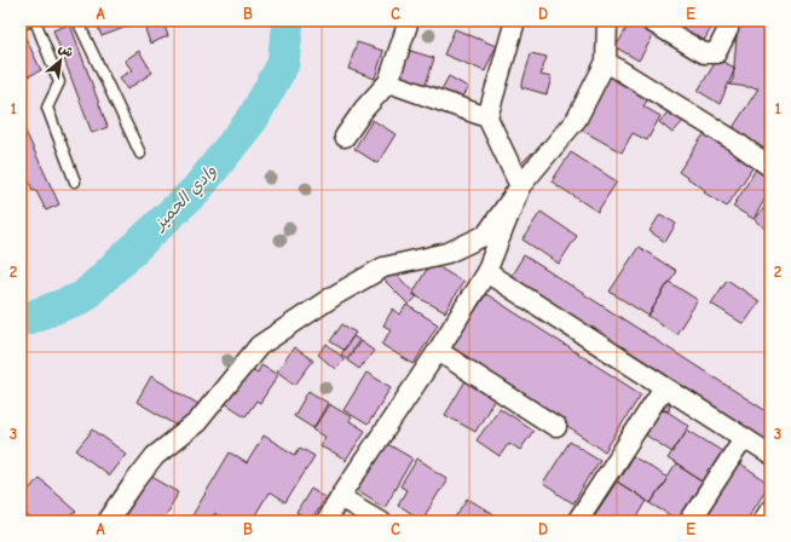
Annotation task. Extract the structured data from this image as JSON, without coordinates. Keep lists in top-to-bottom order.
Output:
{
  "water": ["وادي الحميز"],
  "north": "top right",
  "grid": {
    "columns": [
      "A",
      "B",
      "C",
      "D",
      "E"
    ],
    "rows": ["1", "2", "3"]
  }
}
